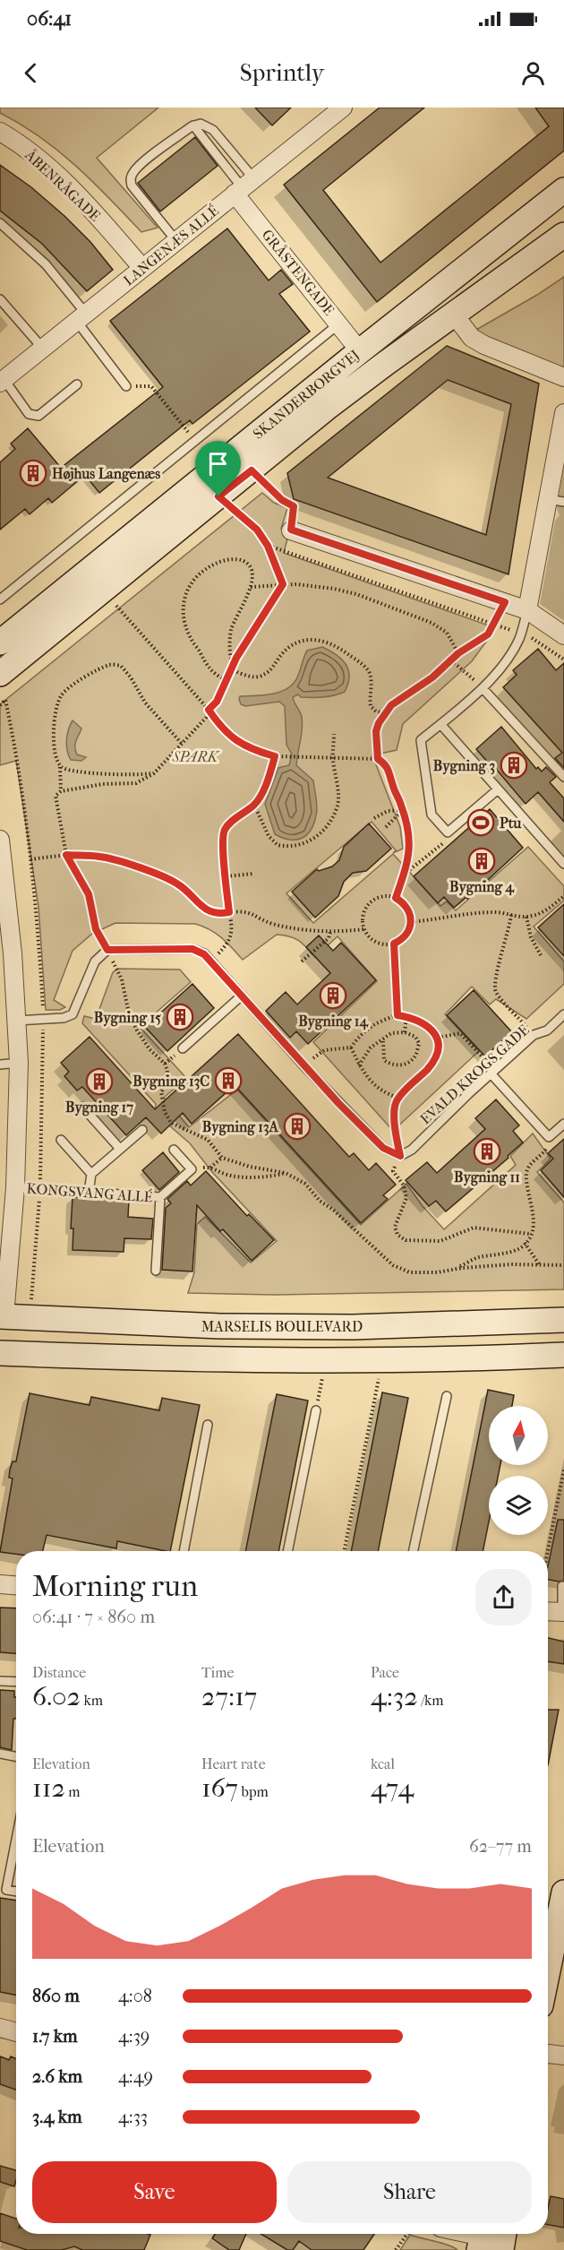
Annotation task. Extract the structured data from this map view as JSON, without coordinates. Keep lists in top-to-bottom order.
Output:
{
  "streets": {
    "street": [
      "ÅBENRÅGADE",
      "LANGENÆS ALLÉ",
      "GRÅSTENGADE",
      "SKANDERBORGVEJ",
      "KONGSVANG ALLÉ",
      "MARSELIS BOULEVARD"
    ],
    "lane": ["EVALD KROGS GADE"]
  },
  "crossings": [
    ["ÅBENRÅGADE", "LANGENÆS ALLÉ"],
    ["LANGENÆS ALLÉ", "GRÅSTENGADE"],
    ["GRÅSTENGADE", "SKANDERBORGVEJ"],
    ["KONGSVANG ALLÉ", "MARSELIS BOULEVARD"]
  ],
  "parks": ["SPARK"],
  "places": {
    "building": [
      "Højhus Langenæs",
      "Bygning 3",
      "Bygning 4",
      "Bygning 14",
      "Bygning 15",
      "Bygning 13C",
      "Bygning 17",
      "Bygning 13A",
      "Bygning 11"
    ],
    "sports": ["Ptu"]
  },
  "north": "top",
  "page": {
    "status": "06:41",
    "header": "Sprintly",
    "heading": ["Morning run", "06:41 · 7 × 860 m"],
    "stats": [
      ["Distance", "6.02 km"],
      ["Time", "27:17"],
      ["Pace", "4:32 /km"],
      ["Elevation", "112 m"],
      ["Heart rate", "167 bpm"],
      ["kcal", "474"]
    ],
    "chart": ["Elevation", "62–77 m"],
    "list": [
      {
        "name": "860 m",
        "note": "4:08"
      },
      {
        "name": "1.7 km",
        "note": "4:39"
      },
      {
        "name": "2.6 km",
        "note": "4:49"
      },
      {
        "name": "3.4 km",
        "note": "4:33"
      }
    ],
    "buttons": ["Save", "Share"]
  }
}
